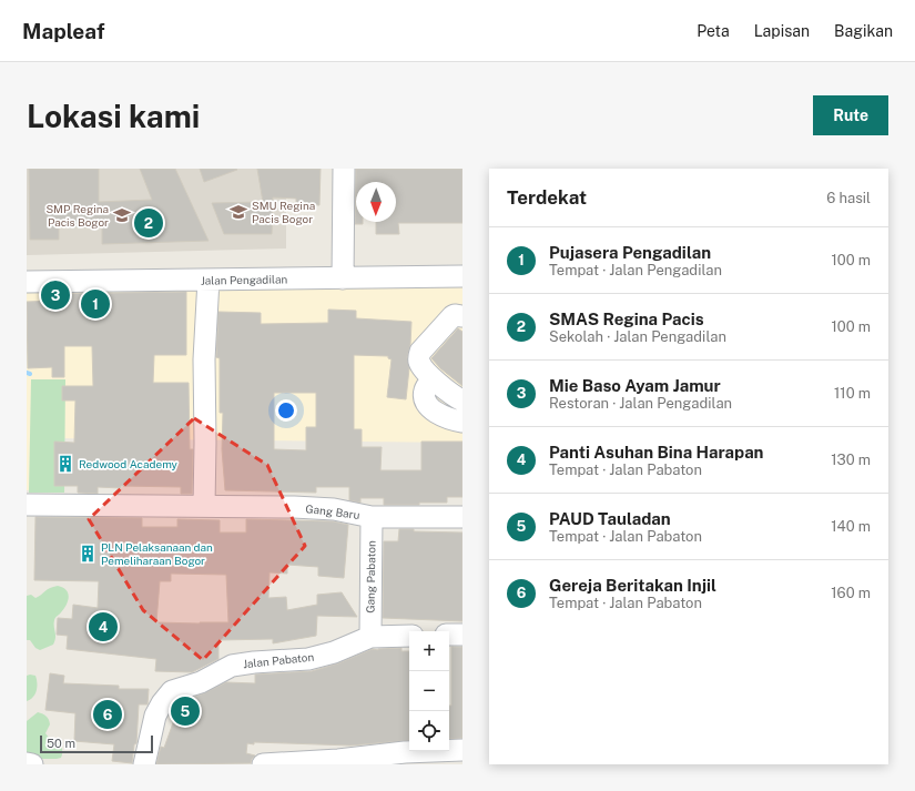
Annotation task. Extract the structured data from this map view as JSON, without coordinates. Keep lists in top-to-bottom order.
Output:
{
  "streets": {
    "street": [
      "Jalan Pengadilan",
      "Gang Baru",
      "Gang Pabaton",
      "Jalan Pabaton"
    ]
  },
  "crossings": [
    ["Gang Baru", "Gang Pabaton"],
    ["Gang Pabaton", "Jalan Pabaton"]
  ],
  "places": {
    "school or university": ["SMU Regina Pacis Bogor", "SMP Regina Pacis Bogor"],
    "building": ["Redwood Academy", "PLN Pelaksanaan dan Pemeliharaan Bogor"]
  },
  "scale_bar": "50 m",
  "north": "bottom",
  "page": {
    "header": "Mapleaf",
    "nav": ["Peta", "Lapisan", "Bagikan"],
    "buttons": "Rute",
    "title": "Lokasi kami",
    "heading": ["Terdekat", "6 hasil"],
    "pins": [
      "2",
      "3",
      "1",
      "4",
      "5",
      "6"
    ],
    "list": [
      {
        "mark": "1",
        "name": "Pujasera Pengadilan",
        "note": "Tempat · Jalan Pengadilan",
        "value": "100 m"
      },
      {
        "mark": "2",
        "name": "SMAS Regina Pacis",
        "note": "Sekolah · Jalan Pengadilan",
        "value": "100 m"
      },
      {
        "mark": "3",
        "name": "Mie Baso Ayam Jamur",
        "note": "Restoran · Jalan Pengadilan",
        "value": "110 m"
      },
      {
        "mark": "4",
        "name": "Panti Asuhan Bina Harapan",
        "note": "Tempat · Jalan Pabaton",
        "value": "130 m"
      },
      {
        "mark": "5",
        "name": "PAUD Tauladan",
        "note": "Tempat · Jalan Pabaton",
        "value": "140 m"
      },
      {
        "mark": "6",
        "name": "Gereja Beritakan Injil",
        "note": "Tempat · Jalan Pabaton",
        "value": "160 m"
      }
    ],
    "map_buttons": ["+", "−"],
    "scale": "50 m"
  }
}
